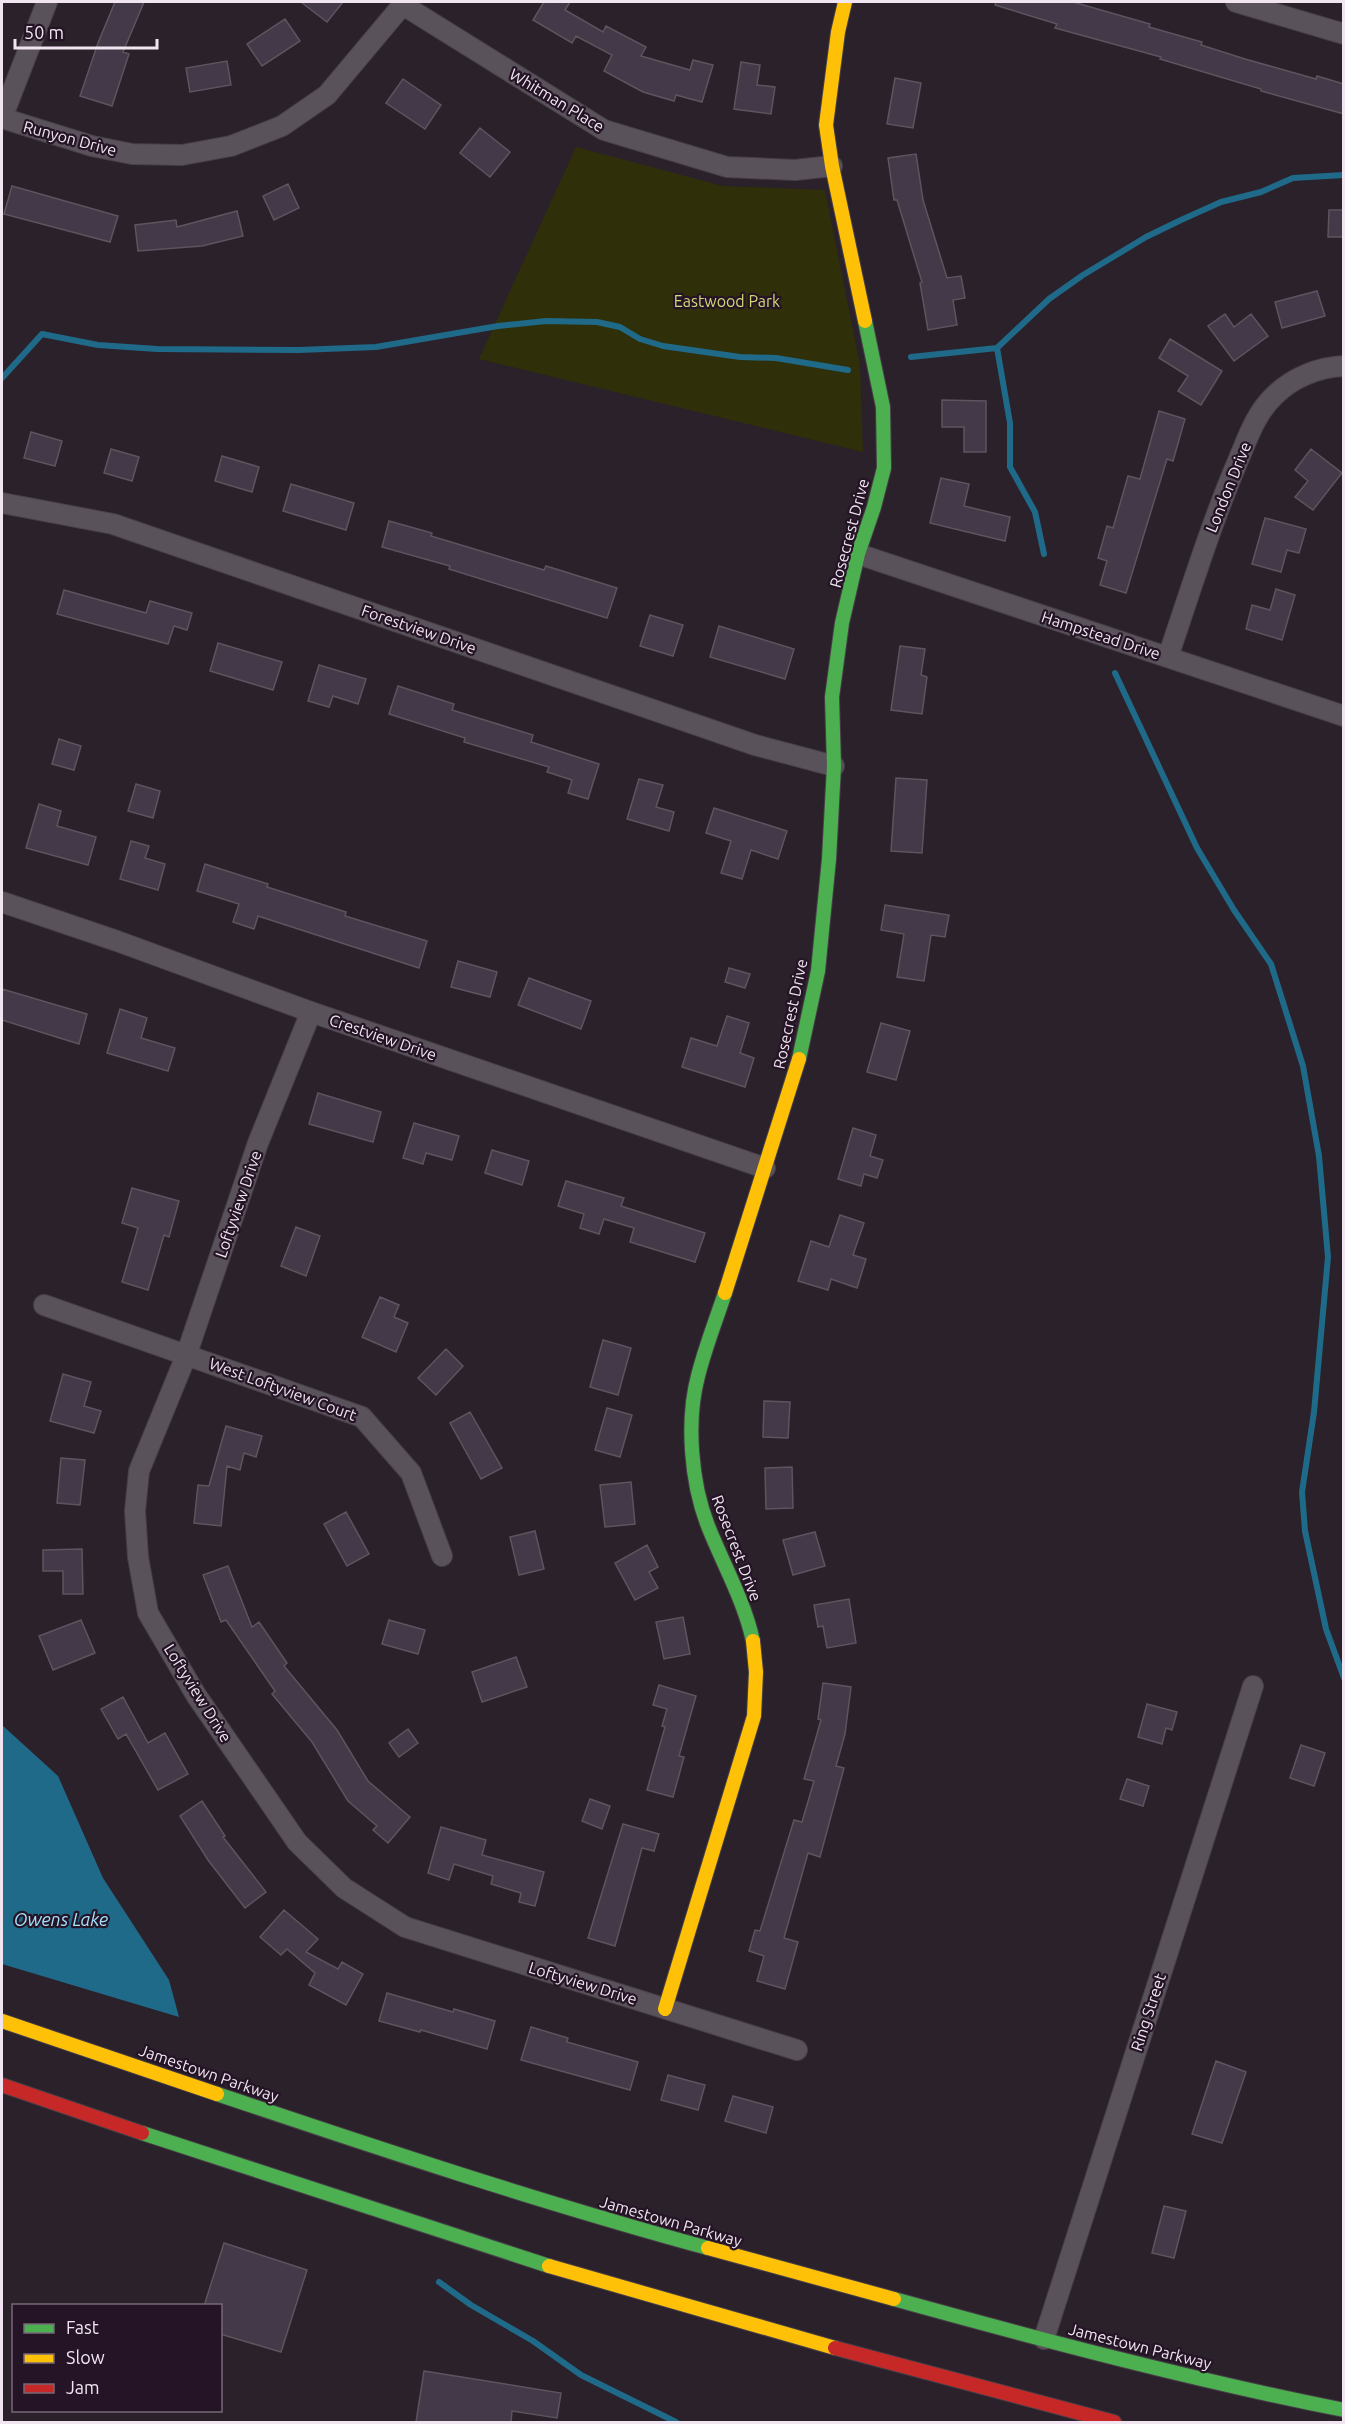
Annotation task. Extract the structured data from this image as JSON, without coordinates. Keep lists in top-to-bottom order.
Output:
{
  "streets": {
    "main road": ["Rosecrest Drive", "Jamestown Parkway"],
    "street": [
      "Whitman Place",
      "Runyon Drive",
      "London Drive",
      "Forestview Drive",
      "Hampstead Drive",
      "Crestview Drive",
      "Loftyview Drive",
      "West Loftyview Court",
      "Ring Street"
    ]
  },
  "crossings": [
    ["Whitman Place", "Runyon Drive"],
    ["Whitman Place", "Rosecrest Drive"],
    ["London Drive", "Hampstead Drive"],
    ["Rosecrest Drive", "Forestview Drive"],
    ["Rosecrest Drive", "Hampstead Drive"],
    ["Rosecrest Drive", "Crestview Drive"],
    ["Rosecrest Drive", "Loftyview Drive"],
    ["Crestview Drive", "Loftyview Drive"],
    ["Loftyview Drive", "West Loftyview Court"],
    ["Ring Street", "Jamestown Parkway"]
  ],
  "water": ["Owens Lake"],
  "parks": ["Eastwood Park"],
  "legend": ["Fast", "Slow", "Jam"],
  "scale_bar": "50 m"
}
